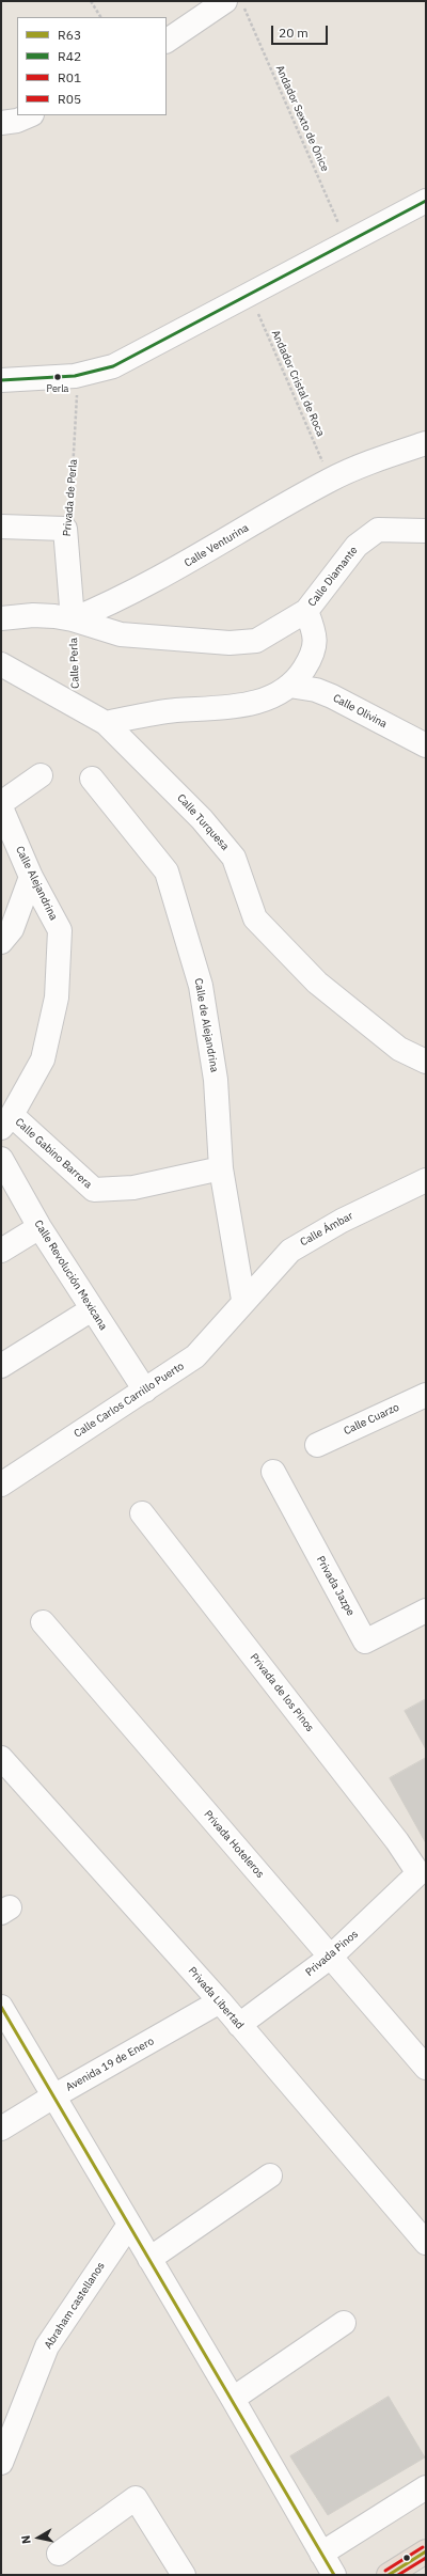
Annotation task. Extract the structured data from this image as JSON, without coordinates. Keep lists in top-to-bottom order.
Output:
{
  "streets": {
    "street": [
      "Privada de Perla",
      "Calle Venturina",
      "Calle Diamante",
      "Calle Olivina",
      "Calle Turquesa",
      "Calle Alejandrina",
      "Calle de Alejandrina",
      "Calle Gabino Barrera",
      "Calle Ámbar",
      "Calle Revolución Mexicana",
      "Calle Carlos Carrillo Puerto",
      "Calle Cuarzo",
      "Privada Jazpe",
      "Privada de los Pinos",
      "Privada Hoteleros",
      "Privada Pinos",
      "Privada Libertad",
      "Avenida 19 de Enero",
      "Abraham castellanos"
    ],
    "path": ["Andador Sexto de Ónice", "Andador Cristal de Roca", "Calle Perla"]
  },
  "crossings": [
    ["Andador Cristal de Roca", "Calle Venturina"],
    ["Privada de Perla", "Calle Venturina"],
    ["Privada de Perla", "Calle Perla"],
    ["Calle Venturina", "Calle Perla"],
    ["Calle Diamante", "Calle Olivina"],
    ["Calle Diamante", "Calle Turquesa"],
    ["Calle Perla", "Calle Turquesa"],
    ["Calle Alejandrina", "Calle Gabino Barrera"],
    ["Calle de Alejandrina", "Calle Gabino Barrera"],
    ["Calle de Alejandrina", "Calle Ámbar"],
    ["Calle de Alejandrina", "Calle Carlos Carrillo Puerto"],
    ["Calle Ámbar", "Calle Carlos Carrillo Puerto"],
    ["Calle Revolución Mexicana", "Calle Carlos Carrillo Puerto"],
    ["Privada de los Pinos", "Privada Pinos"],
    ["Privada Hoteleros", "Privada Pinos"],
    ["Privada Pinos", "Privada Libertad"],
    ["Privada Libertad", "Avenida 19 de Enero"]
  ],
  "places": ["Perla"],
  "lines": [
    "transit line R42",
    "transit line R63",
    "transit line R05",
    "transit line R01"
  ],
  "legend": [
    "R63",
    "R42",
    "R01",
    "R05"
  ],
  "scale_bar": "20 m",
  "north": "left"
}
